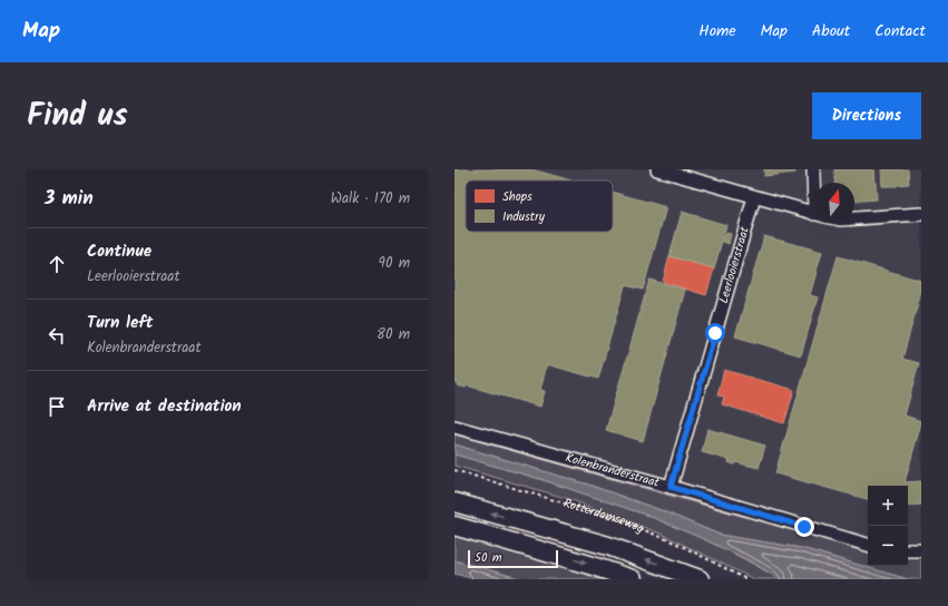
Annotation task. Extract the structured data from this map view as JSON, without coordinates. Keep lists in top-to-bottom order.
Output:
{
  "streets": {
    "street": ["Leerlooierstraat", "Kolenbranderstraat"],
    "path": ["Rotterdamseweg"]
  },
  "crossings": [
    ["Leerlooierstraat", "Kolenbranderstraat"]
  ],
  "legend": ["Shops", "Industry"],
  "scale_bar": "50 m",
  "north": "top",
  "page": {
    "header": "Map",
    "nav": [
      "Home",
      "Map",
      "About",
      "Contact"
    ],
    "title": "Find us",
    "buttons": "Directions",
    "heading": ["3 min", "Walk · 170 m"],
    "list": [
      ["Continue", "Leerlooierstraat", "90 m"],
      ["Turn left", "Kolenbranderstraat", "80 m"],
      "Arrive at destination"
    ],
    "map_buttons": ["+", "−"],
    "scale": "50 m"
  }
}
